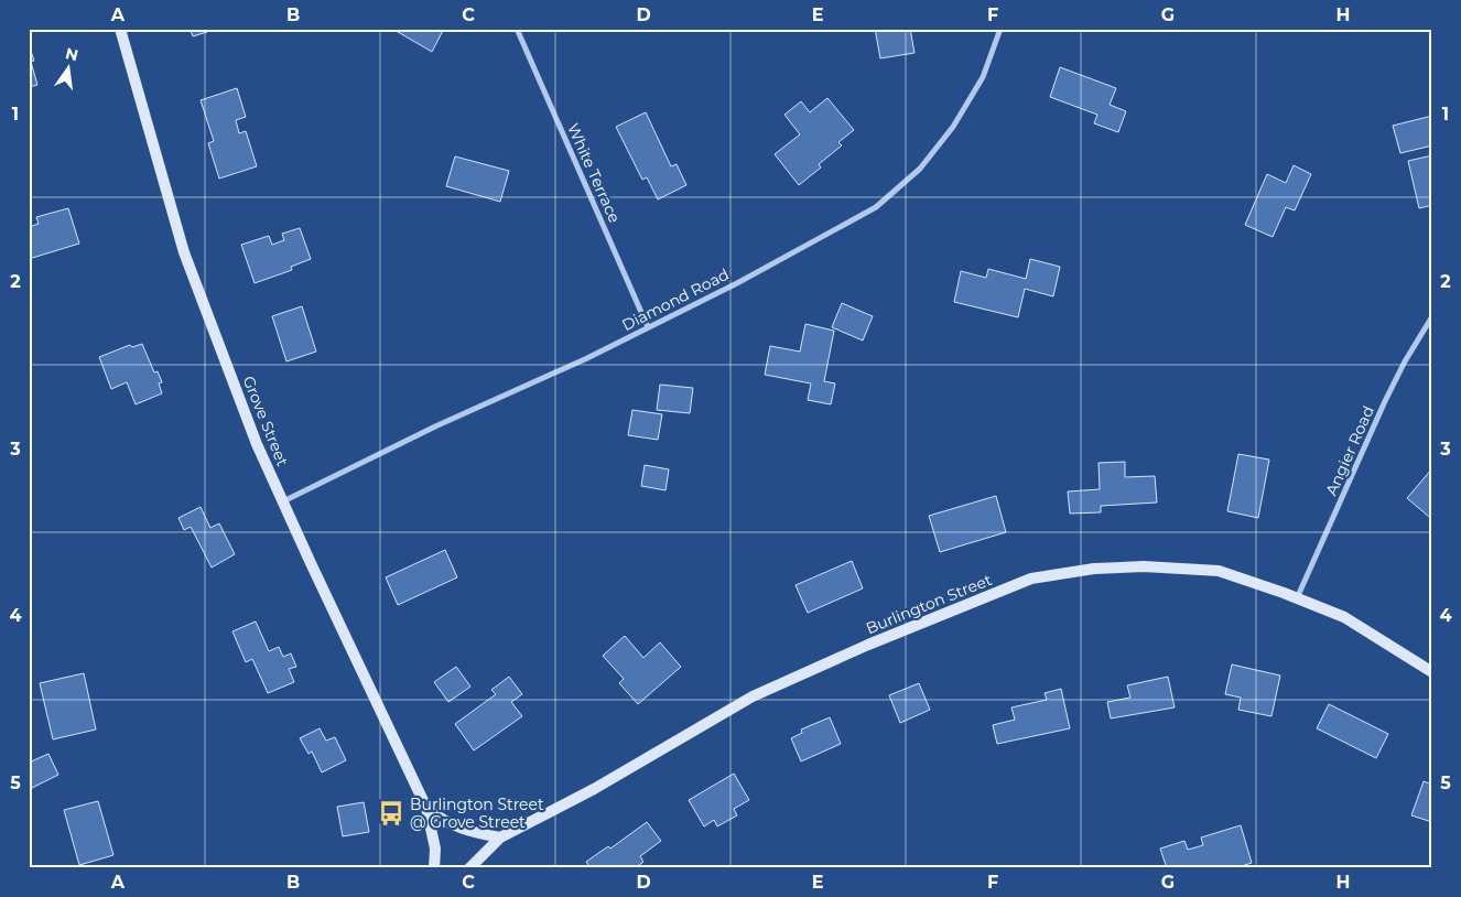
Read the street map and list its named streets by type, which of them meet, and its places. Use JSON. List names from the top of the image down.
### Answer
{
  "streets": {
    "street": [
      "White Terrace",
      "Diamond Road",
      "Grove Street",
      "Angier Road",
      "Burlington Street"
    ]
  },
  "crossings": [
    ["White Terrace", "Diamond Road"],
    ["Diamond Road", "Grove Street"],
    ["Grove Street", "Burlington Street"],
    ["Angier Road", "Burlington Street"]
  ],
  "places": {
    "bus stop": ["Burlington Street @ Grove Street"]
  },
  "north": "top",
  "grid": {
    "columns": [
      "A",
      "B",
      "C",
      "D",
      "E",
      "F",
      "G",
      "H"
    ],
    "rows": [
      "1",
      "2",
      "3",
      "4",
      "5"
    ]
  }
}
